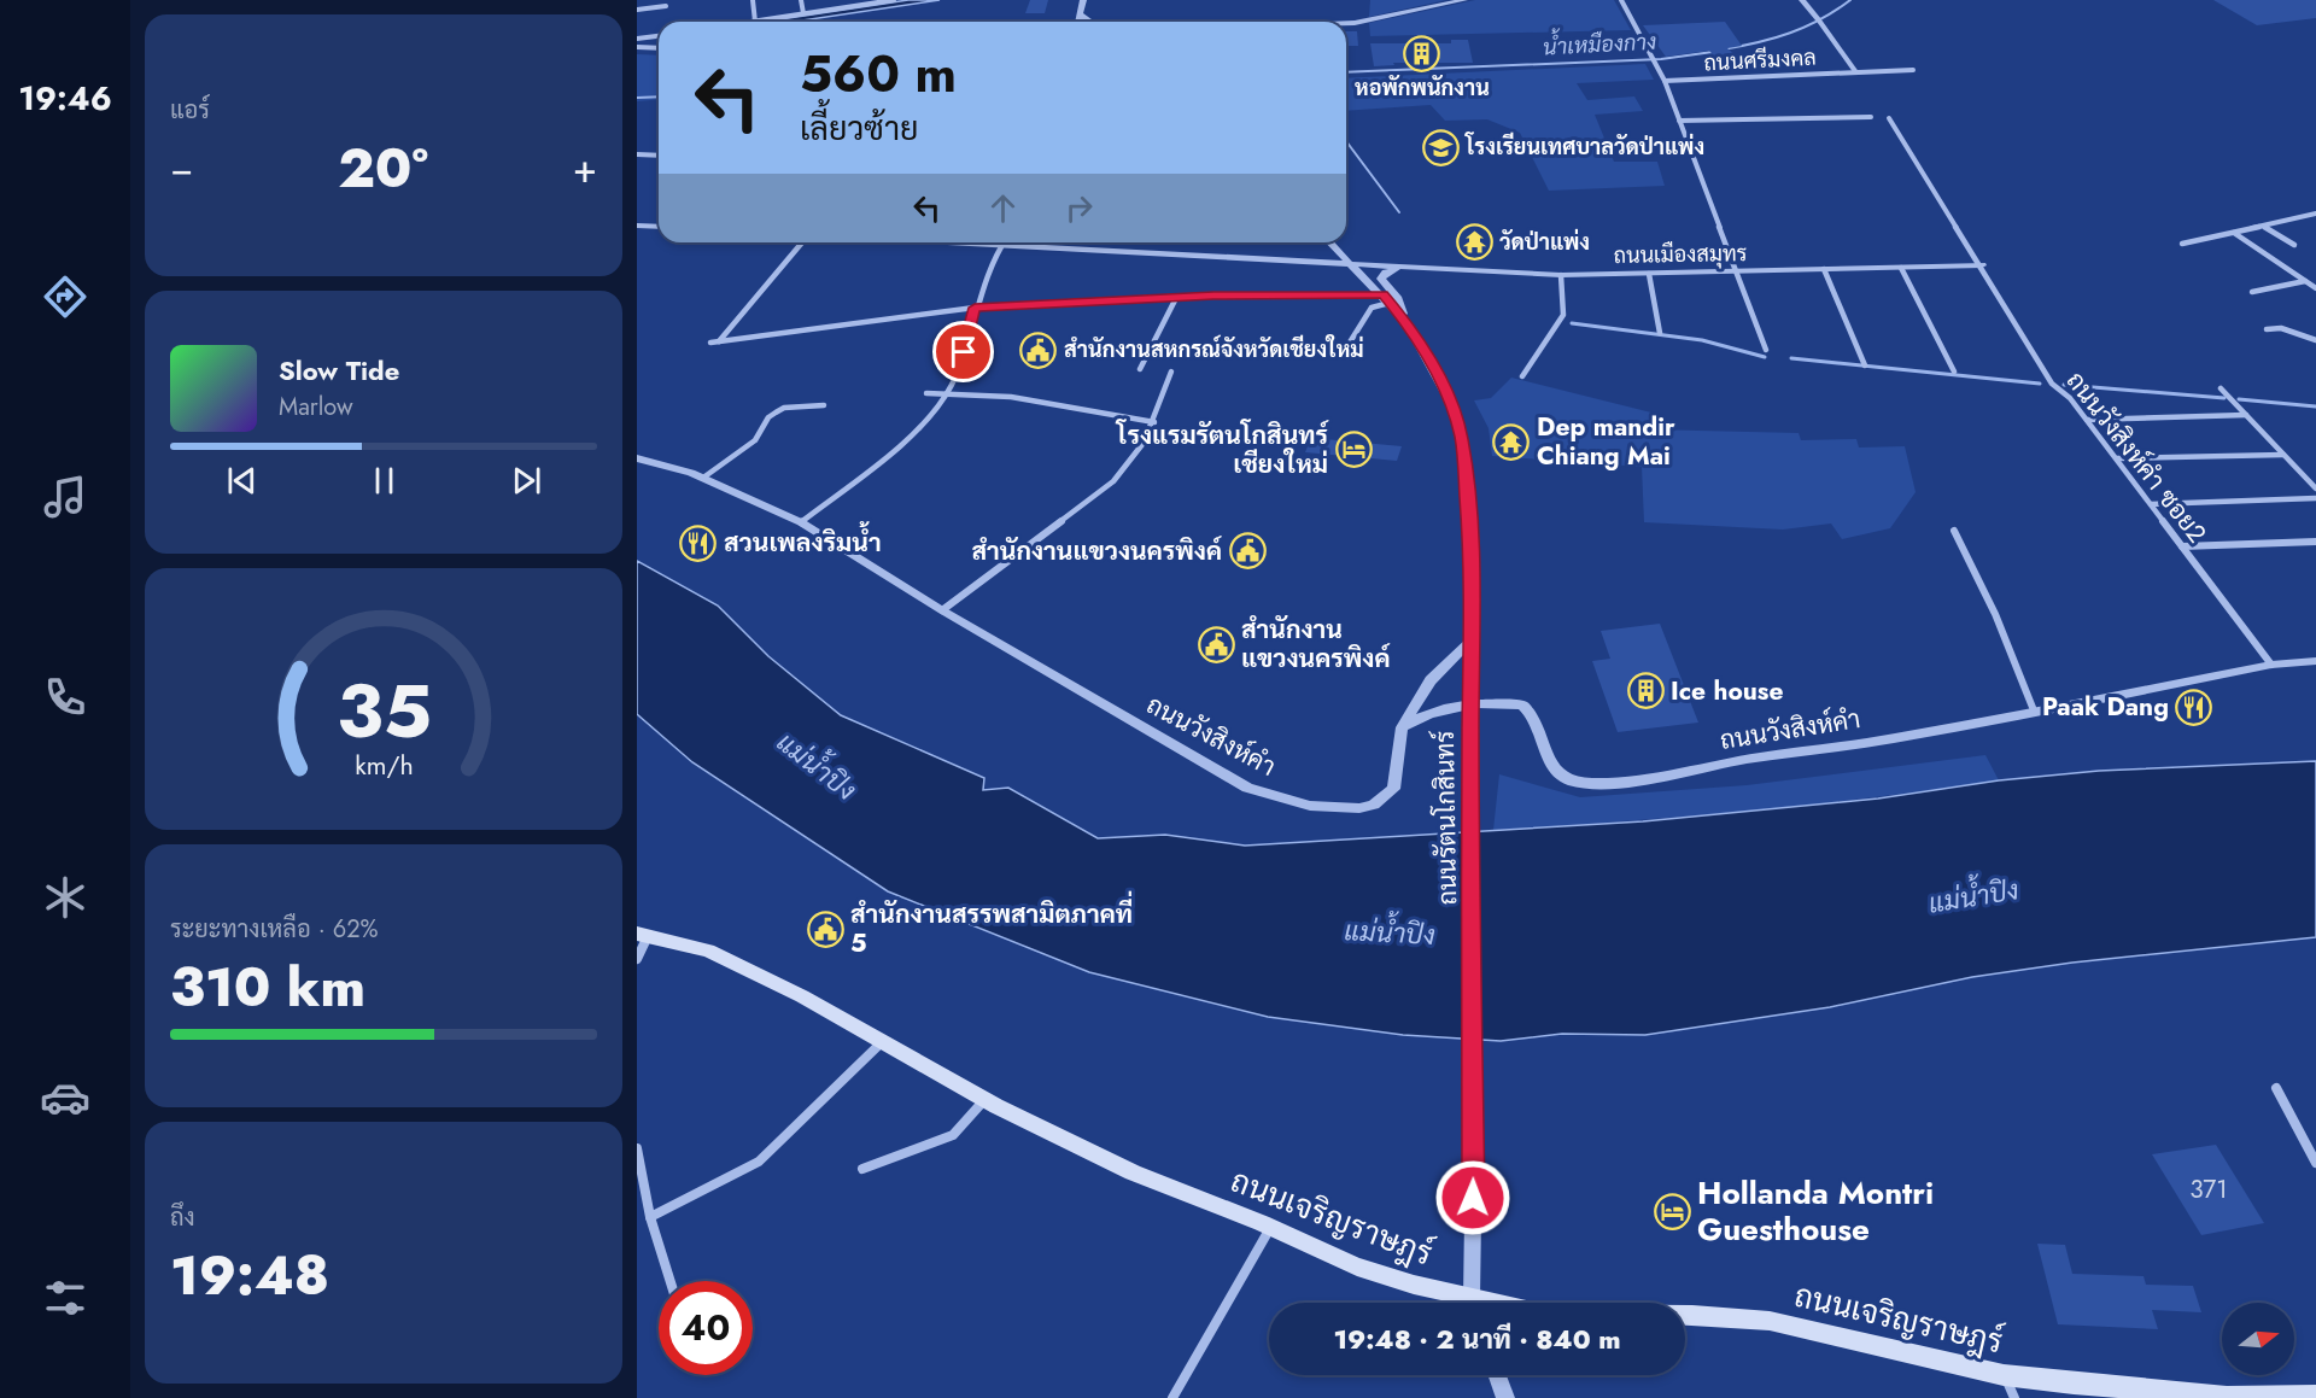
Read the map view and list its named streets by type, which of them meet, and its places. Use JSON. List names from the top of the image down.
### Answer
{
  "streets": {
    "main road": ["ถนนเจริญราษฎร์"],
    "street": [
      "ถนนศรีมงคล",
      "ถนนเมืองสมุทร",
      "ถนนวังสิงห์คำ ซอย2",
      "ถนนวังสิงห์คำ",
      "ถนนรัตนโกสินทร์"
    ]
  },
  "crossings": [
    ["ถนนเมืองสมุทร", "ถนนวังสิงห์คำ ซอย2"],
    ["ถนนเมืองสมุทร", "ถนนรัตนโกสินทร์"],
    ["ถนนวังสิงห์คำ ซอย2", "ถนนวังสิงห์คำ"],
    ["ถนนวังสิงห์คำ", "ถนนรัตนโกสินทร์"]
  ],
  "water": ["น้ำเหมืองกาง", "แม่น้ำปิง"],
  "places": {
    "building": ["หอพักพนักงาน", "Ice house"],
    "school or university": ["โรงเรียนเทศบาลวัดป่าแพ่ง"],
    "temple": ["วัดป่าแพ่ง", "Dep mandir Chiang Mai"],
    "public building": [
      "สำนักงานสหกรณ์จังหวัดเชียงใหม่",
      "สำนักงานแขวงนครพิงค์",
      "สำนักงาน แขวงนครพิงค์",
      "สำนักงานสรรพสามิตภาคที่ 5"
    ],
    "hotel": ["โรงแรมรัตนโกสินทร์ เชียงใหม่", "Hollanda Montri Guesthouse"],
    "restaurant": ["สวนเพลงริมน้ำ", "Paak Dang"]
  },
  "house_numbers": ["371"],
  "north": "right",
  "page": {
    "tabs": "19:46",
    "tile": [
      "แอร์",
      ["ระยะทางเหลือ · 62%", "310 km"],
      ["ถึง", "19:48"]
    ],
    "turn": ["560 m", "เลี้ยวซ้าย"],
    "heat": ["−", "20°", "+"],
    "song": ["Slow Tide", "Marlow"],
    "limit": "40",
    "trip": "19:48 · 2 นาที · 840 m",
    "gauge": ["35", "km/h"]
  }
}
